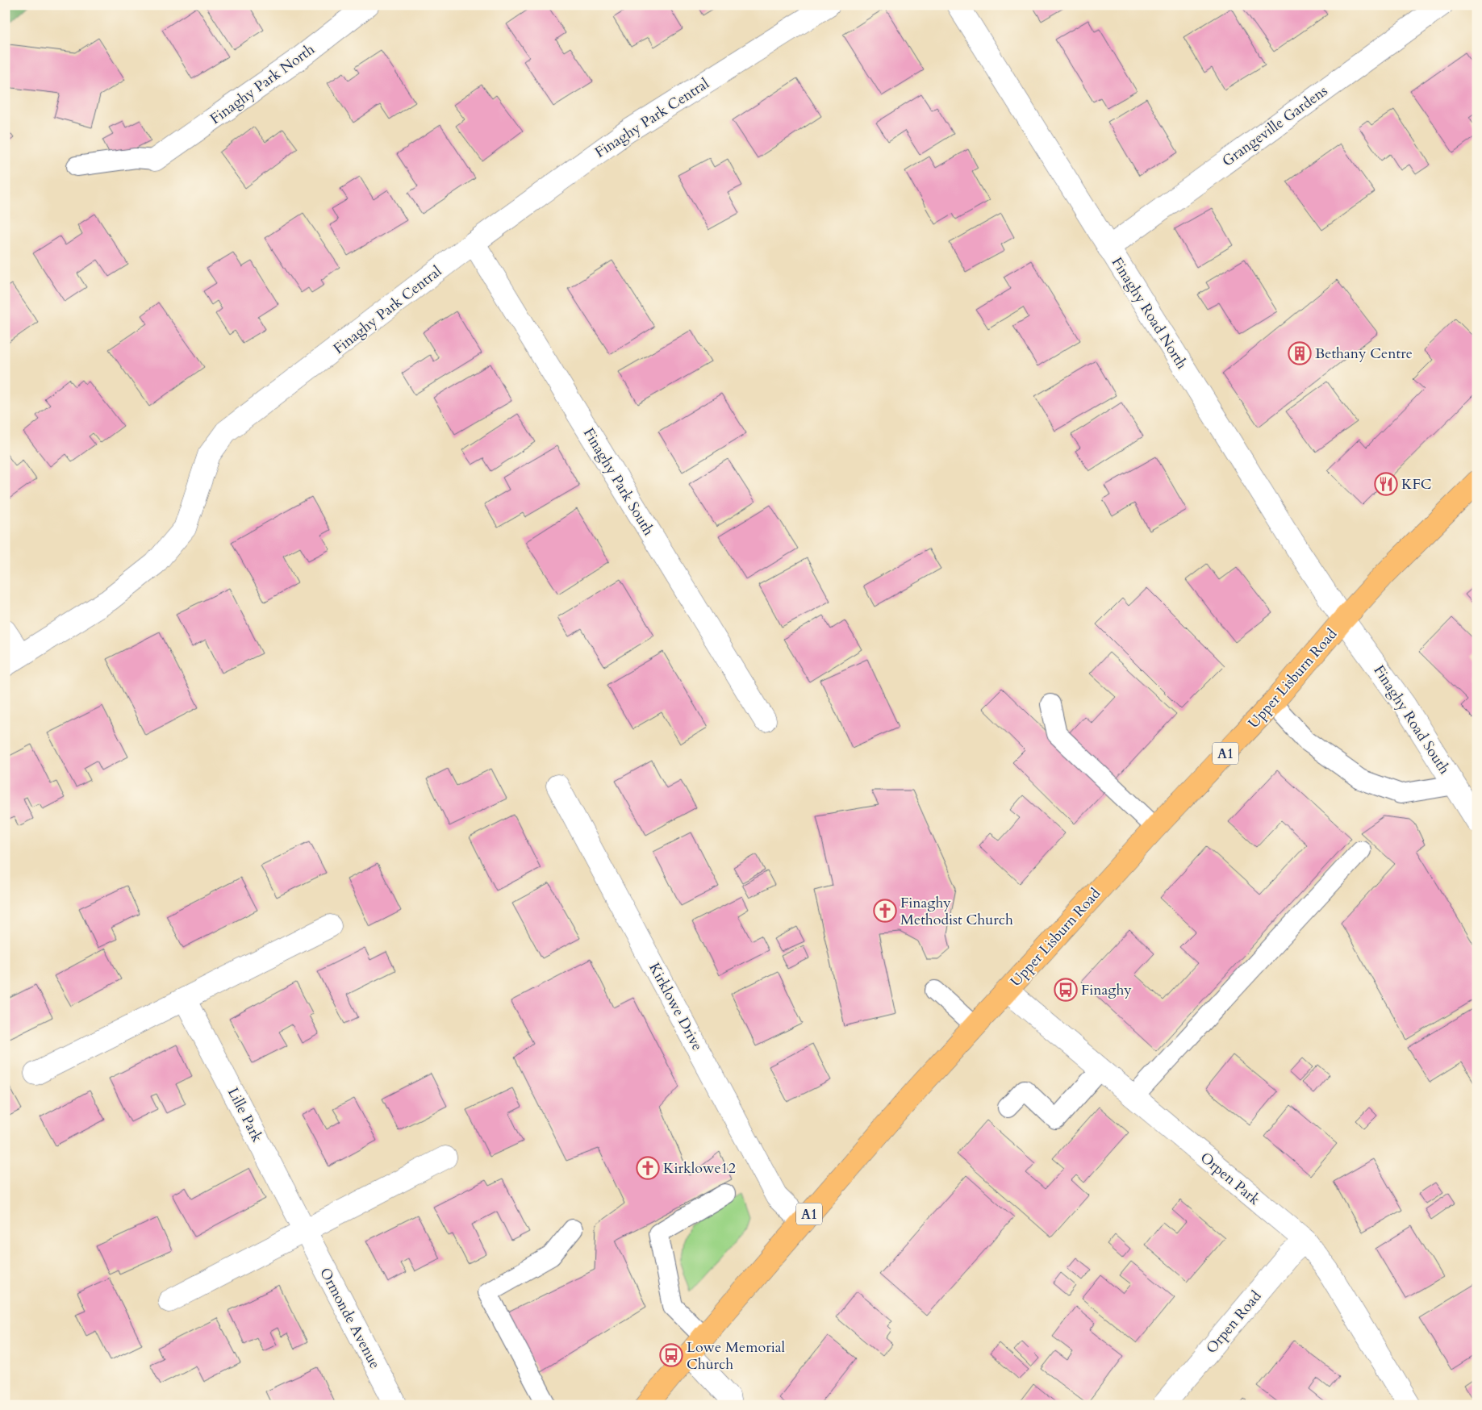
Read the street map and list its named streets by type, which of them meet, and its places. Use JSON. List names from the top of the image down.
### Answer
{
  "streets": {
    "main road": ["Upper Lisburn Road", "A1"],
    "street": [
      "Finaghy Park North",
      "Finaghy Park Central",
      "Grangeville Gardens",
      "Finaghy Road North",
      "Finaghy Park South",
      "Finaghy Road South",
      "Kirklowe Drive",
      "Lille Park",
      "Orpen Park",
      "Ormonde Avenue",
      "Orpen Road"
    ]
  },
  "crossings": [
    ["Finaghy Park Central", "Finaghy Park South"],
    ["Grangeville Gardens", "Finaghy Road North"],
    ["Finaghy Road North", "Upper Lisburn Road"],
    ["Finaghy Road North", "Finaghy Road South"],
    ["Upper Lisburn Road", "Finaghy Road South"],
    ["Upper Lisburn Road", "Kirklowe Drive"],
    ["Upper Lisburn Road", "Orpen Park"],
    ["Lille Park", "Ormonde Avenue"],
    ["Orpen Park", "Orpen Road"]
  ],
  "places": {
    "building": ["Bethany Centre"],
    "restaurant": ["KFC"],
    "church": ["Finaghy Methodist Church", "Kirklowe12"],
    "bus stop": ["Finaghy", "Lowe Memorial Church"]
  }
}
